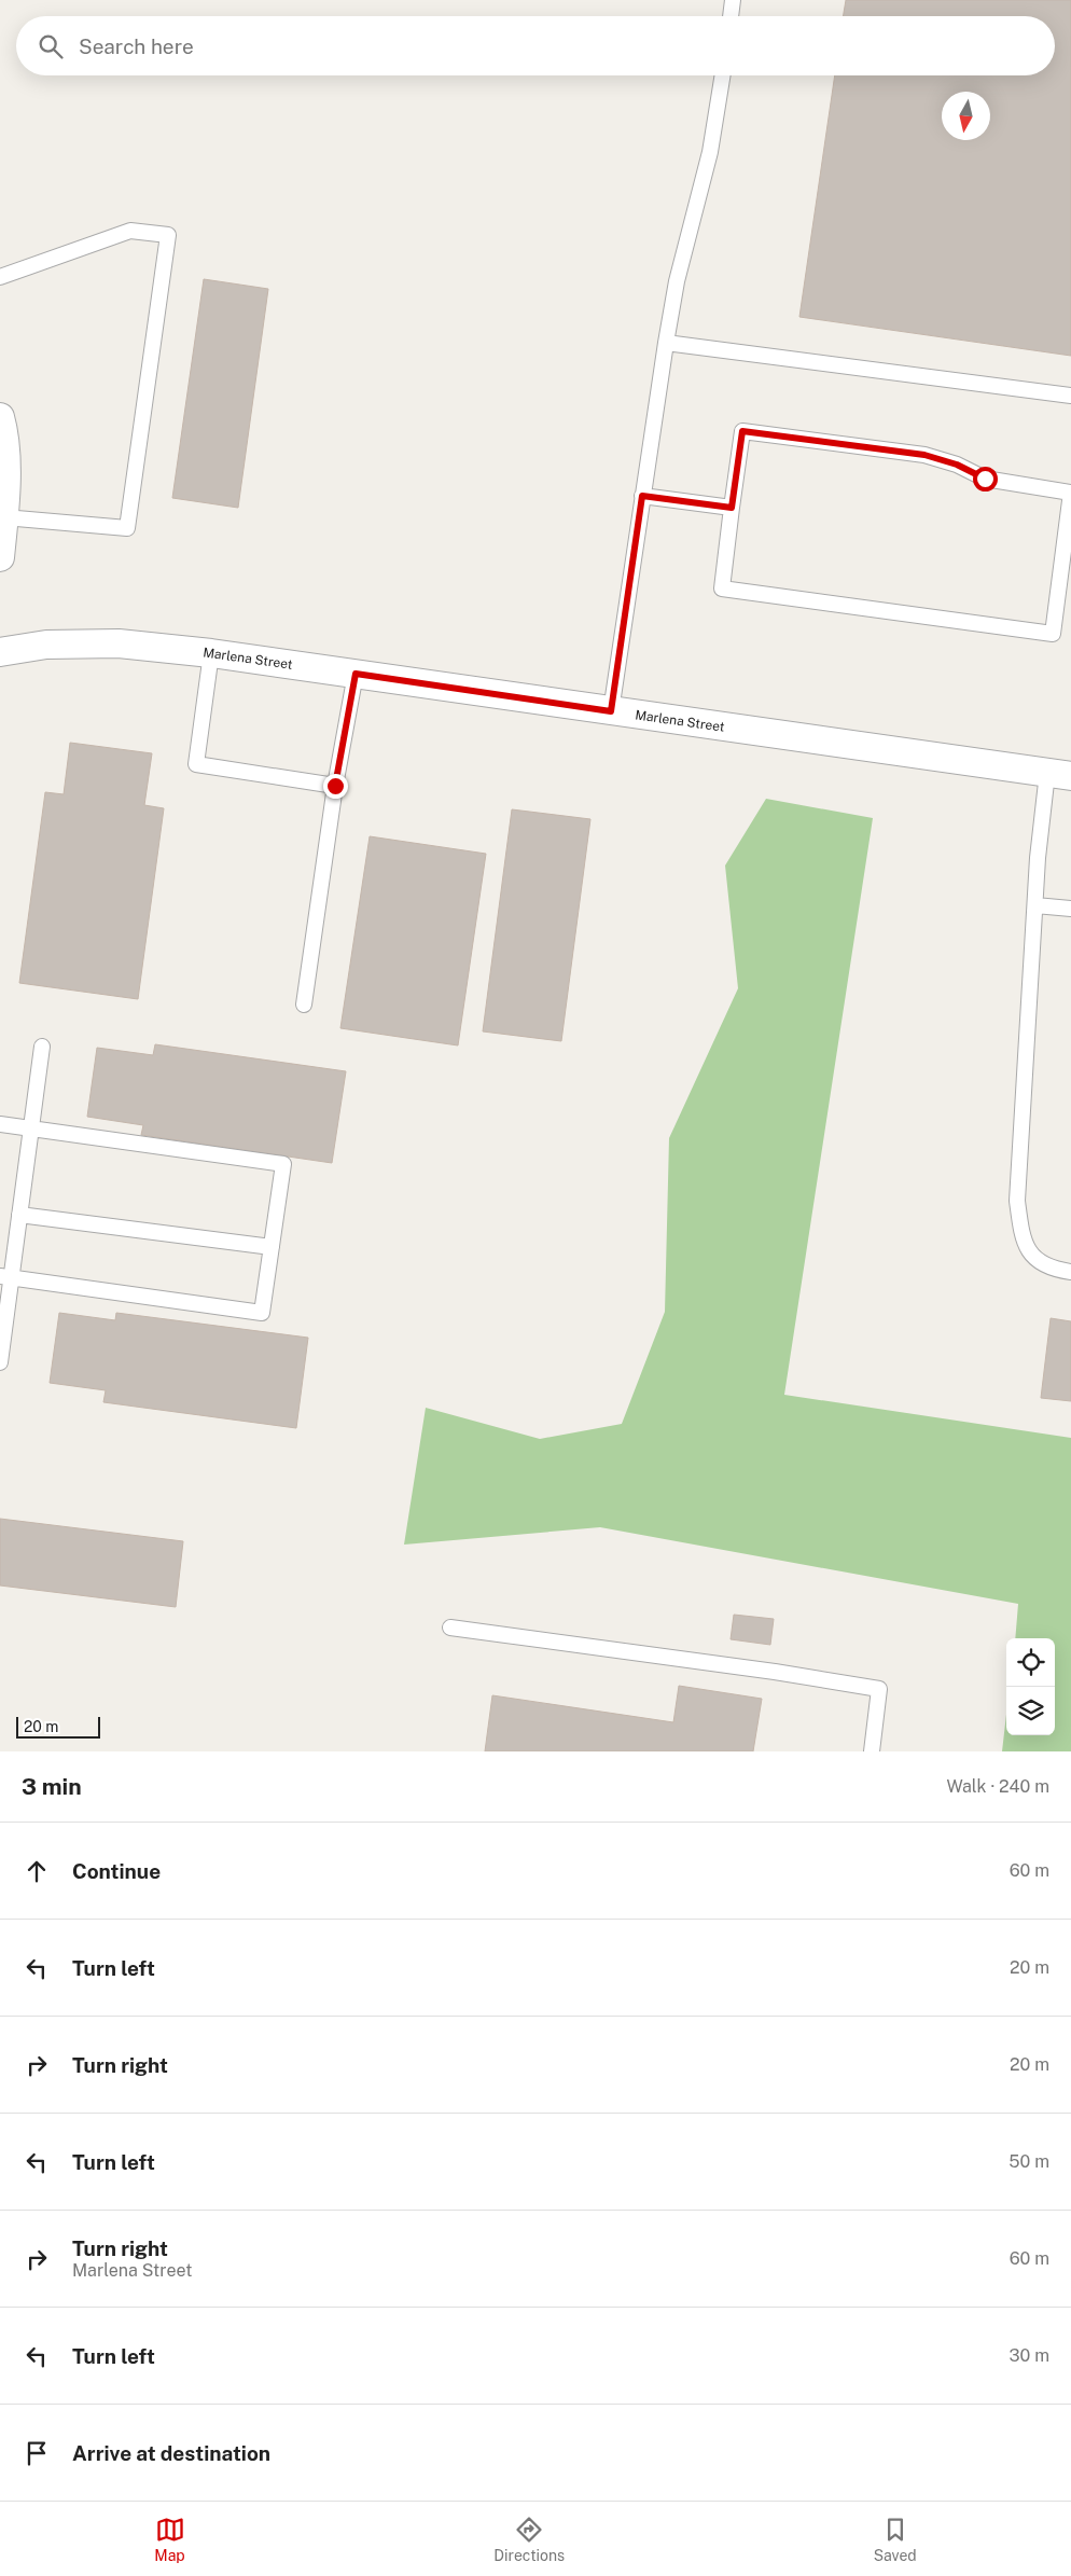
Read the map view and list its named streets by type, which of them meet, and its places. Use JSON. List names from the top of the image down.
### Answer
{
  "streets": {
    "street": ["Marlena Street"]
  },
  "scale_bar": "20 m",
  "north": "bottom",
  "page": {
    "search": "Search here",
    "scale": "20 m",
    "heading": ["3 min", "Walk · 240 m"],
    "list": [
      ["Continue", "60 m"],
      ["Turn left", "20 m"],
      ["Turn right", "20 m"],
      ["Turn left", "50 m"],
      ["Turn right", "Marlena Street", "60 m"],
      ["Turn left", "30 m"],
      "Arrive at destination"
    ],
    "nav": ["Map", "Directions", "Saved"]
  }
}
